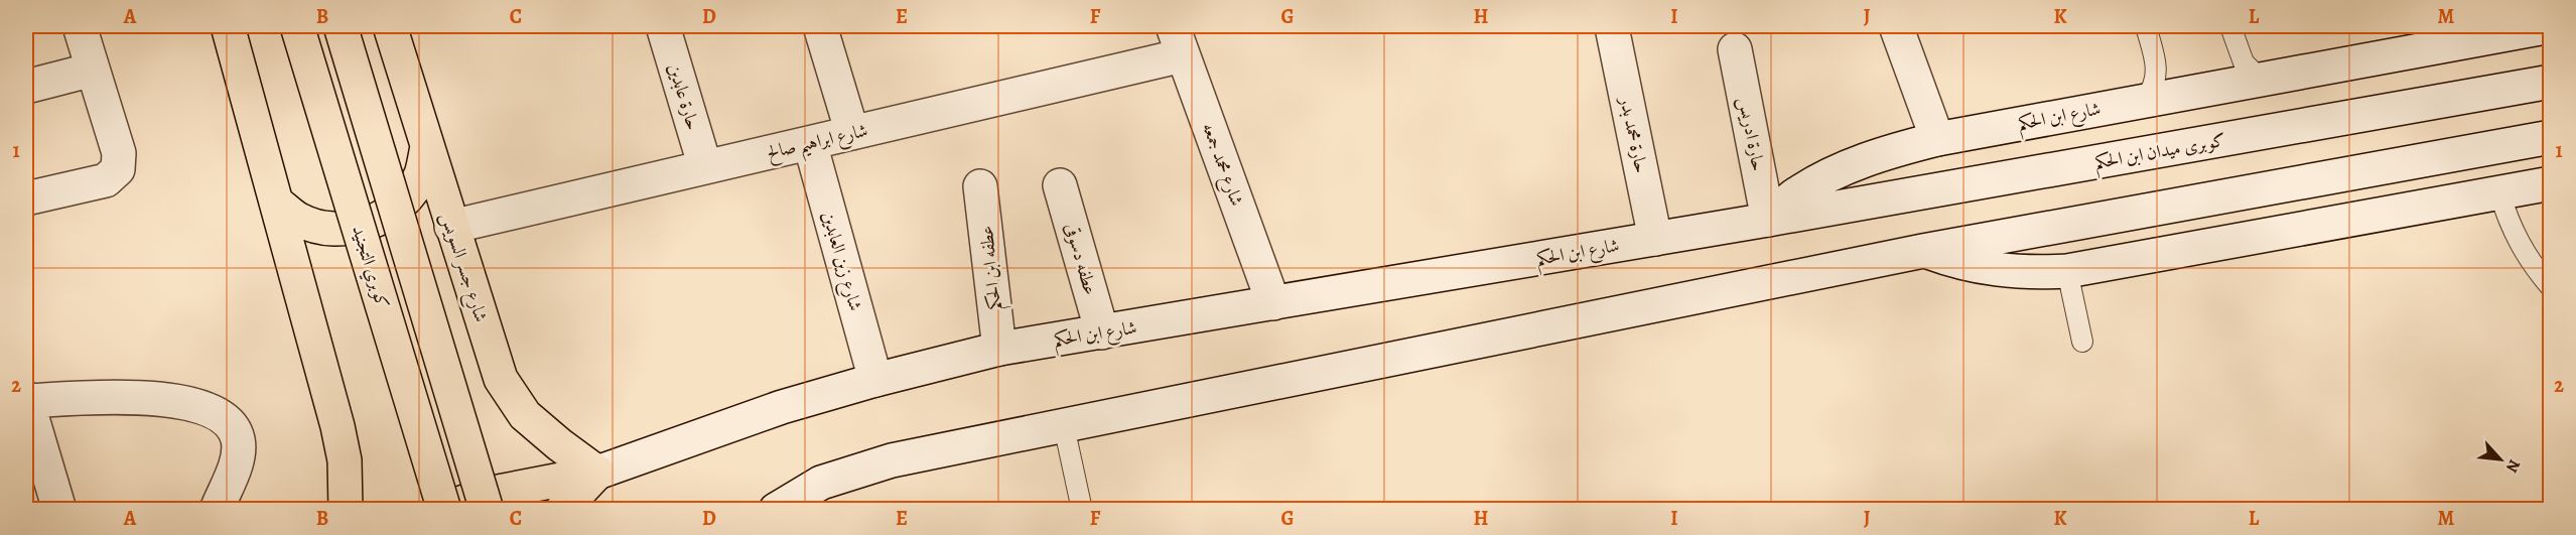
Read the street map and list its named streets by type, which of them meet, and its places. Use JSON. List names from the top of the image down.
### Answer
{
  "streets": {
    "main road": [
      "حارة عابدين",
      "شارع ابن الحكم",
      "حارة ادريس",
      "حارة محمد بدر",
      "شارع ابراهيم صالح",
      "كوبرى ميدان ابن الحكم",
      "شارع محمد جمعه",
      "عطفه دسوقى",
      "شارع زين العابدين",
      "كوبري التجنيد",
      "شارع جسر السويس",
      "عطفه ابن الحكم"
    ]
  },
  "crossings": [
    ["حارة عابدين", "شارع ابراهيم صالح"],
    ["شارع ابن الحكم", "حارة ادريس"],
    ["شارع ابن الحكم", "حارة محمد بدر"],
    ["شارع ابن الحكم", "كوبرى ميدان ابن الحكم"],
    ["شارع ابن الحكم", "شارع محمد جمعه"],
    ["شارع ابن الحكم", "عطفه دسوقى"],
    ["شارع ابن الحكم", "شارع زين العابدين"],
    ["شارع ابن الحكم", "شارع جسر السويس"],
    ["شارع ابن الحكم", "عطفه ابن الحكم"],
    ["حارة ادريس", "كوبرى ميدان ابن الحكم"],
    ["شارع ابراهيم صالح", "شارع محمد جمعه"],
    ["شارع ابراهيم صالح", "شارع زين العابدين"],
    ["شارع ابراهيم صالح", "شارع جسر السويس"]
  ],
  "north": "bottom right",
  "grid": {
    "columns": [
      "A",
      "B",
      "C",
      "D",
      "E",
      "F",
      "G",
      "H",
      "I",
      "J",
      "K",
      "L",
      "M"
    ],
    "rows": ["1", "2"]
  }
}
